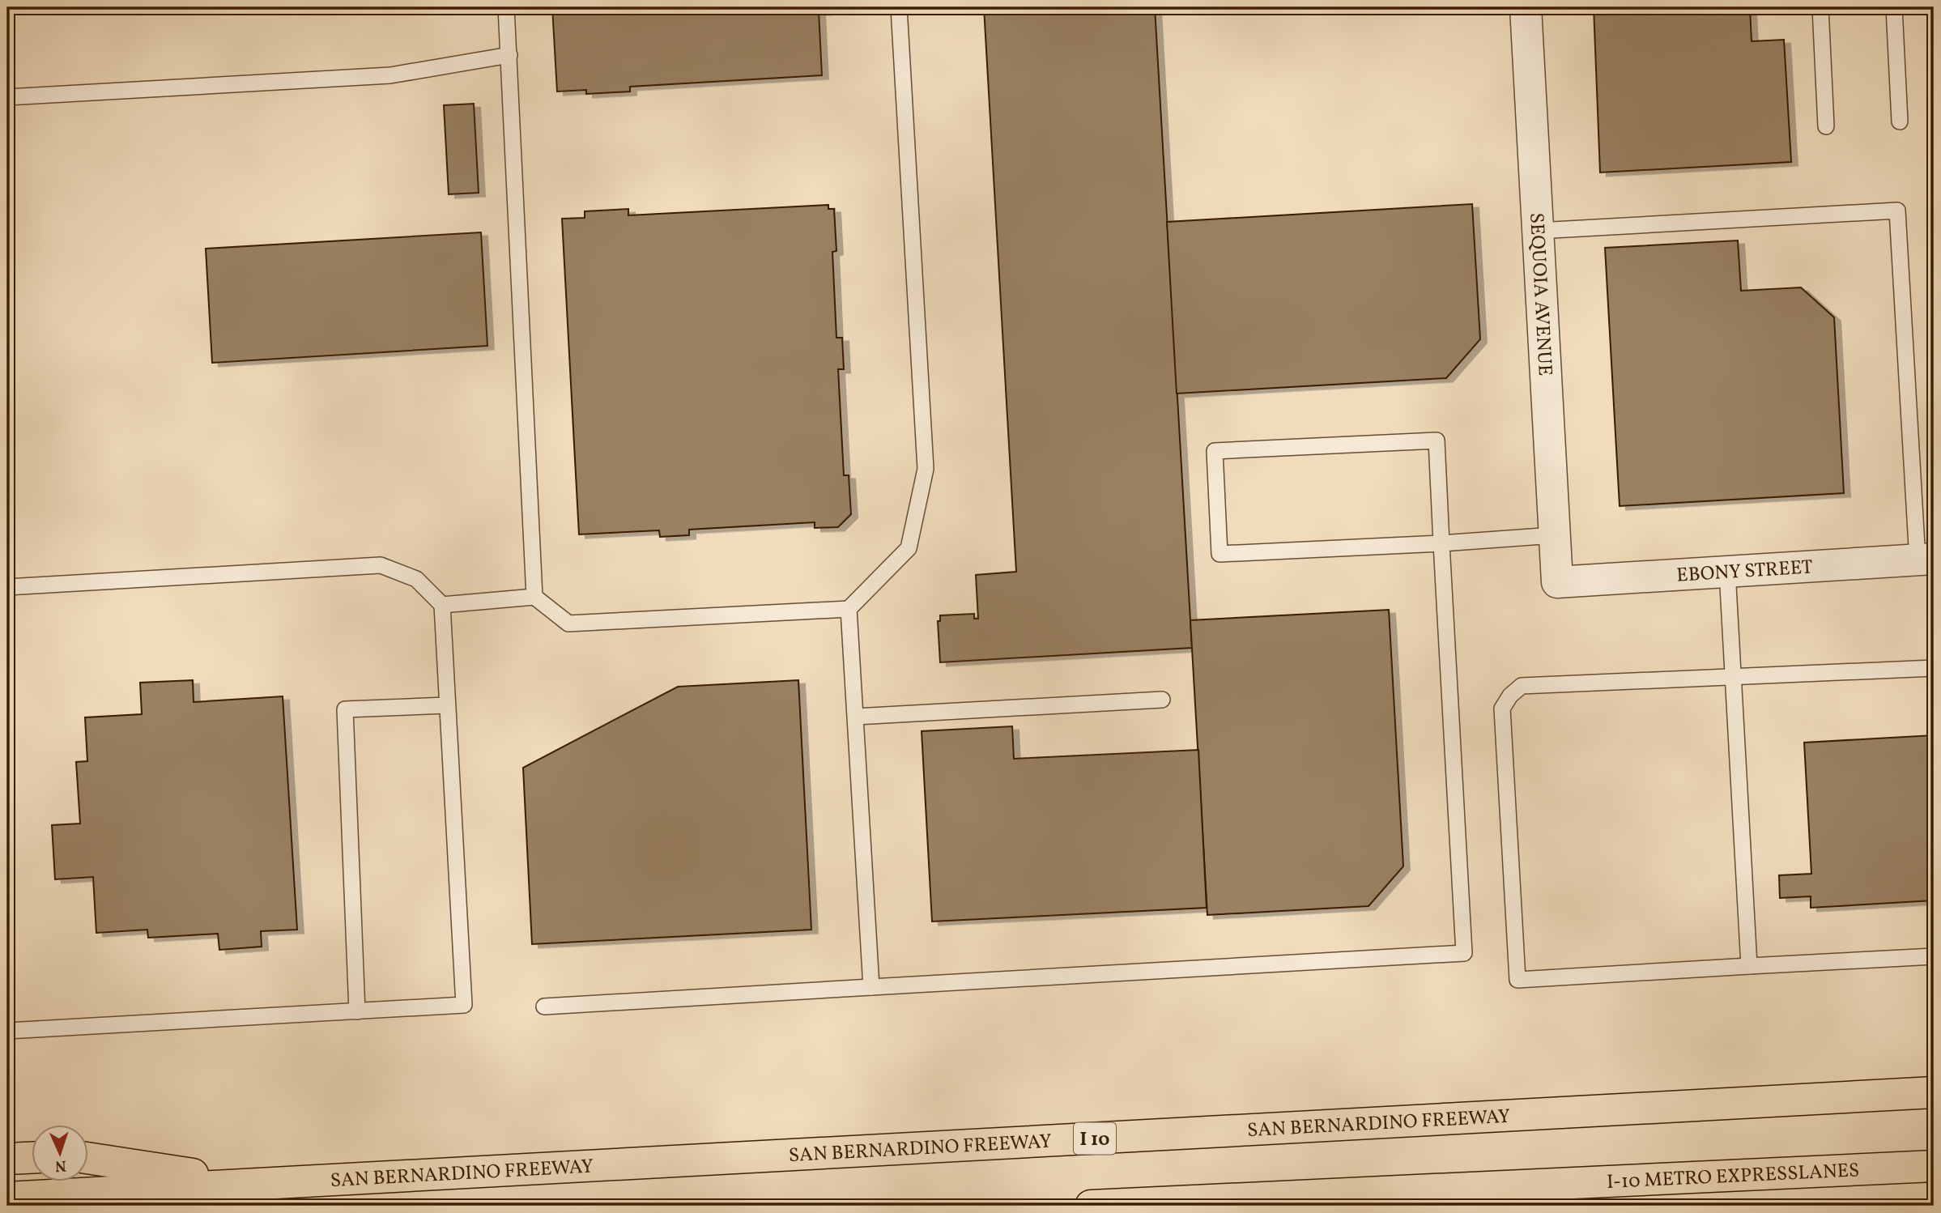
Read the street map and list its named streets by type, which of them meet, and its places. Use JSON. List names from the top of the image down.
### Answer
{
  "streets": {
    "highway": ["SAN BERNARDINO FREEWAY", "I 10", "I-10 METRO EXPRESSLANES"],
    "street": ["SEQUOIA AVENUE", "EBONY STREET"]
  },
  "crossings": [
    ["SEQUOIA AVENUE", "EBONY STREET"]
  ],
  "north": "bottom"
}
